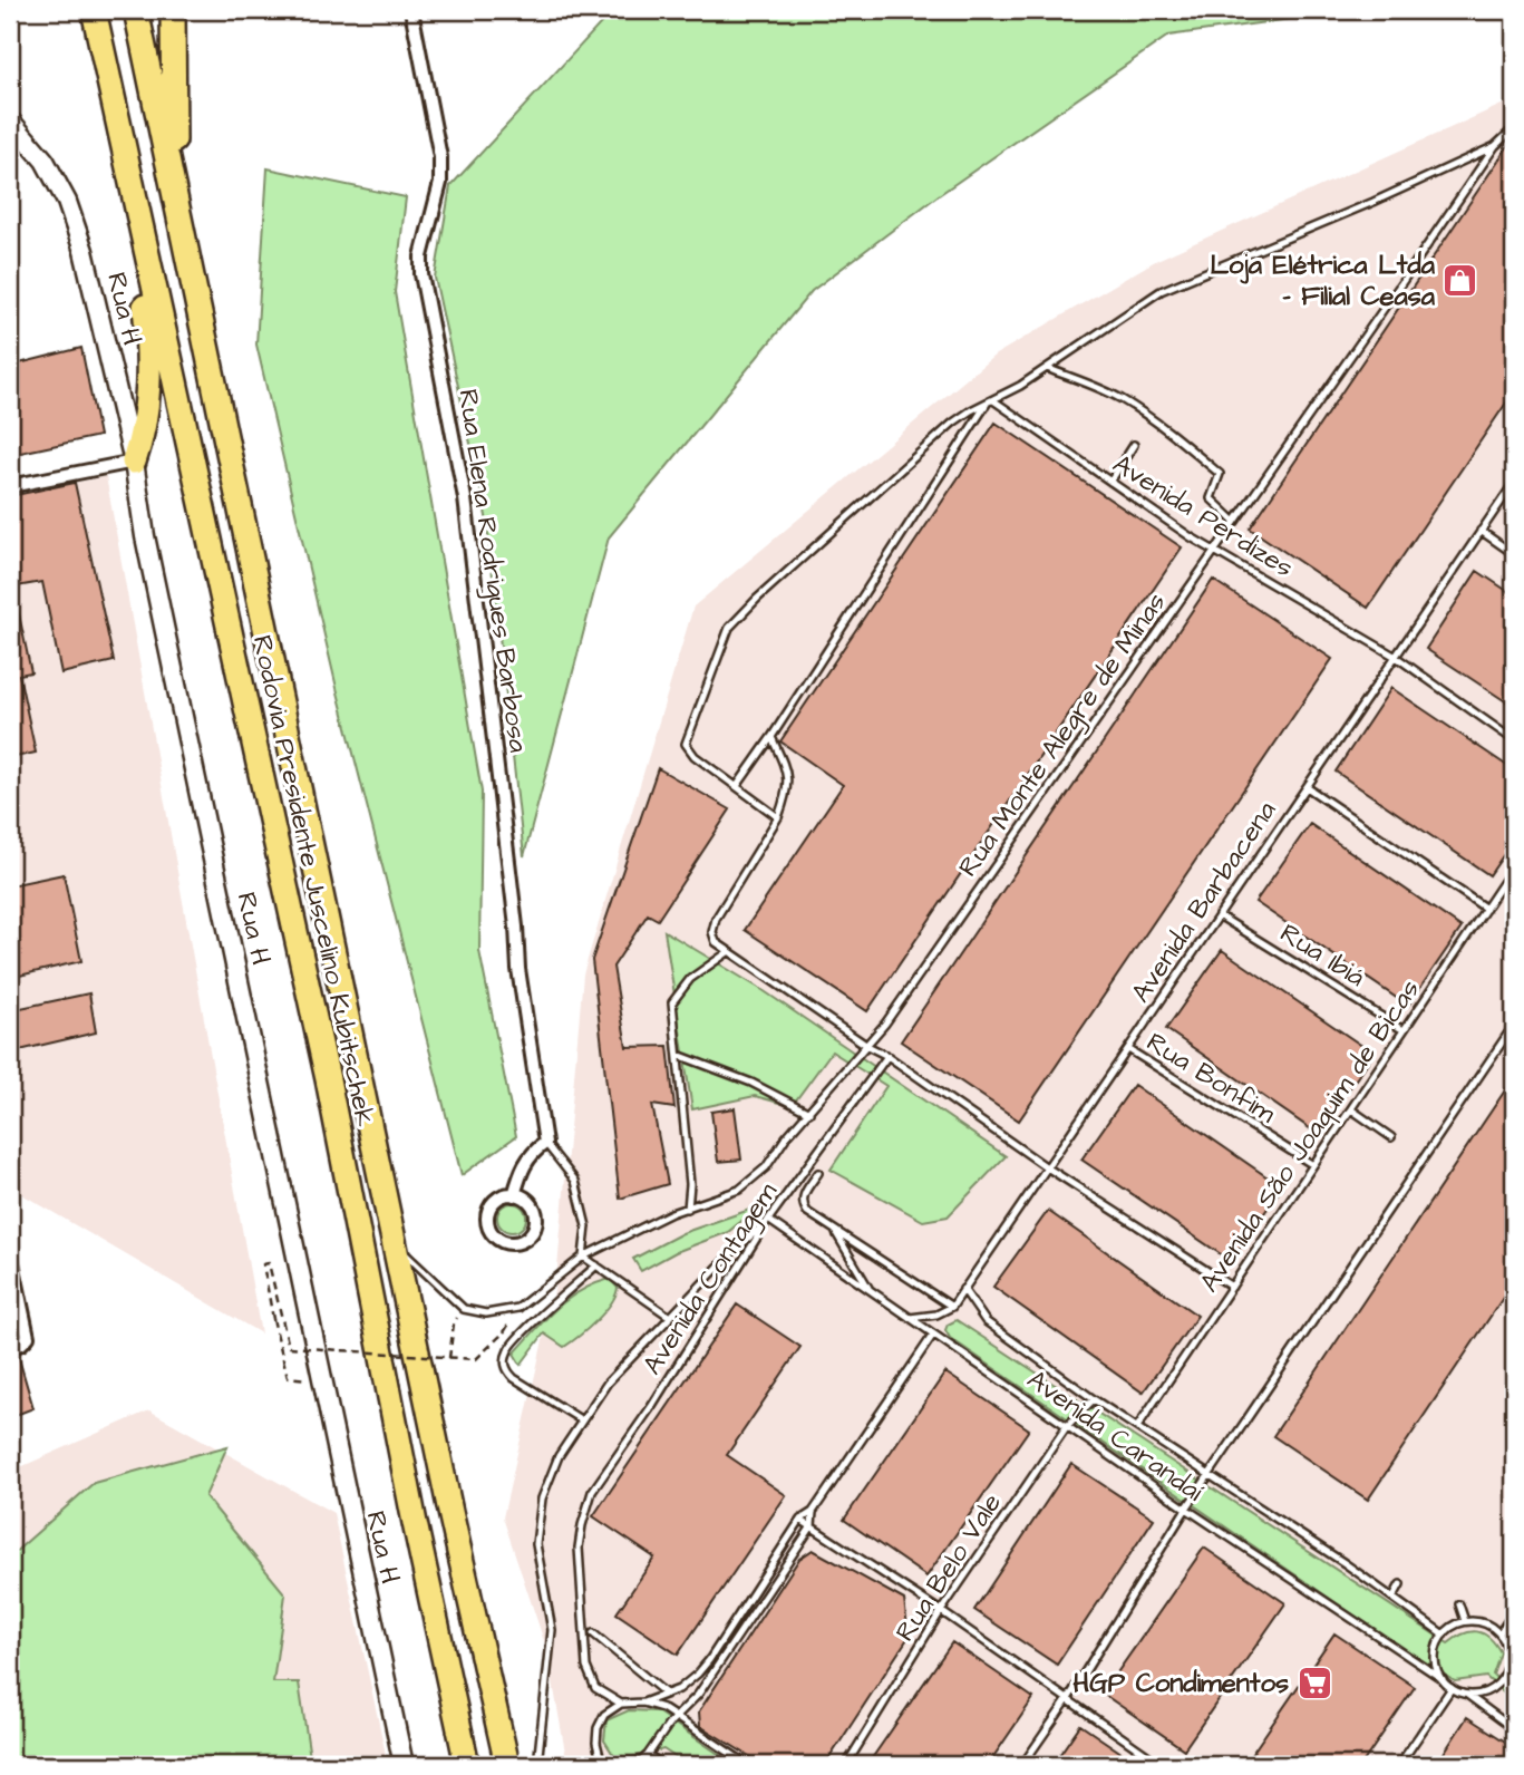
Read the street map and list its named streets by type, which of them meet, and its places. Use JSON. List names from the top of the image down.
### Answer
{
  "streets": {
    "highway": ["Rodovia Presidente Juscelino Kubitschek"],
    "main road": ["Rua H"],
    "street": ["Rua Elena Rodrigues Barbosa"],
    "lane": [
      "Avenida Perdizes",
      "Rua Monte Alegre de Minas",
      "Avenida Barbacena",
      "Rua Ibiá",
      "Rua Bonfim",
      "Avenida São Joaquim de Bicas",
      "Avenida Contagem",
      "Avenida Carandaí",
      "Rua Belo Vale"
    ]
  },
  "crossings": [
    ["Avenida Perdizes", "Rua Monte Alegre de Minas"],
    ["Avenida Perdizes", "Avenida Barbacena"],
    ["Rua Elena Rodrigues Barbosa", "Rua Monte Alegre de Minas"],
    ["Avenida Barbacena", "Rua Ibiá"],
    ["Avenida Barbacena", "Rua Bonfim"],
    ["Avenida Barbacena", "Avenida Carandaí"],
    ["Rua Ibiá", "Avenida São Joaquim de Bicas"],
    ["Rua Bonfim", "Avenida São Joaquim de Bicas"],
    ["Avenida São Joaquim de Bicas", "Avenida Carandaí"],
    ["Avenida Contagem", "Avenida Carandaí"],
    ["Avenida Carandaí", "Rua Belo Vale"]
  ],
  "places": {
    "shop": ["Loja Elétrica Ltda - Filial Ceasa"],
    "supermarket": ["HGP Condimentos"]
  }
}
